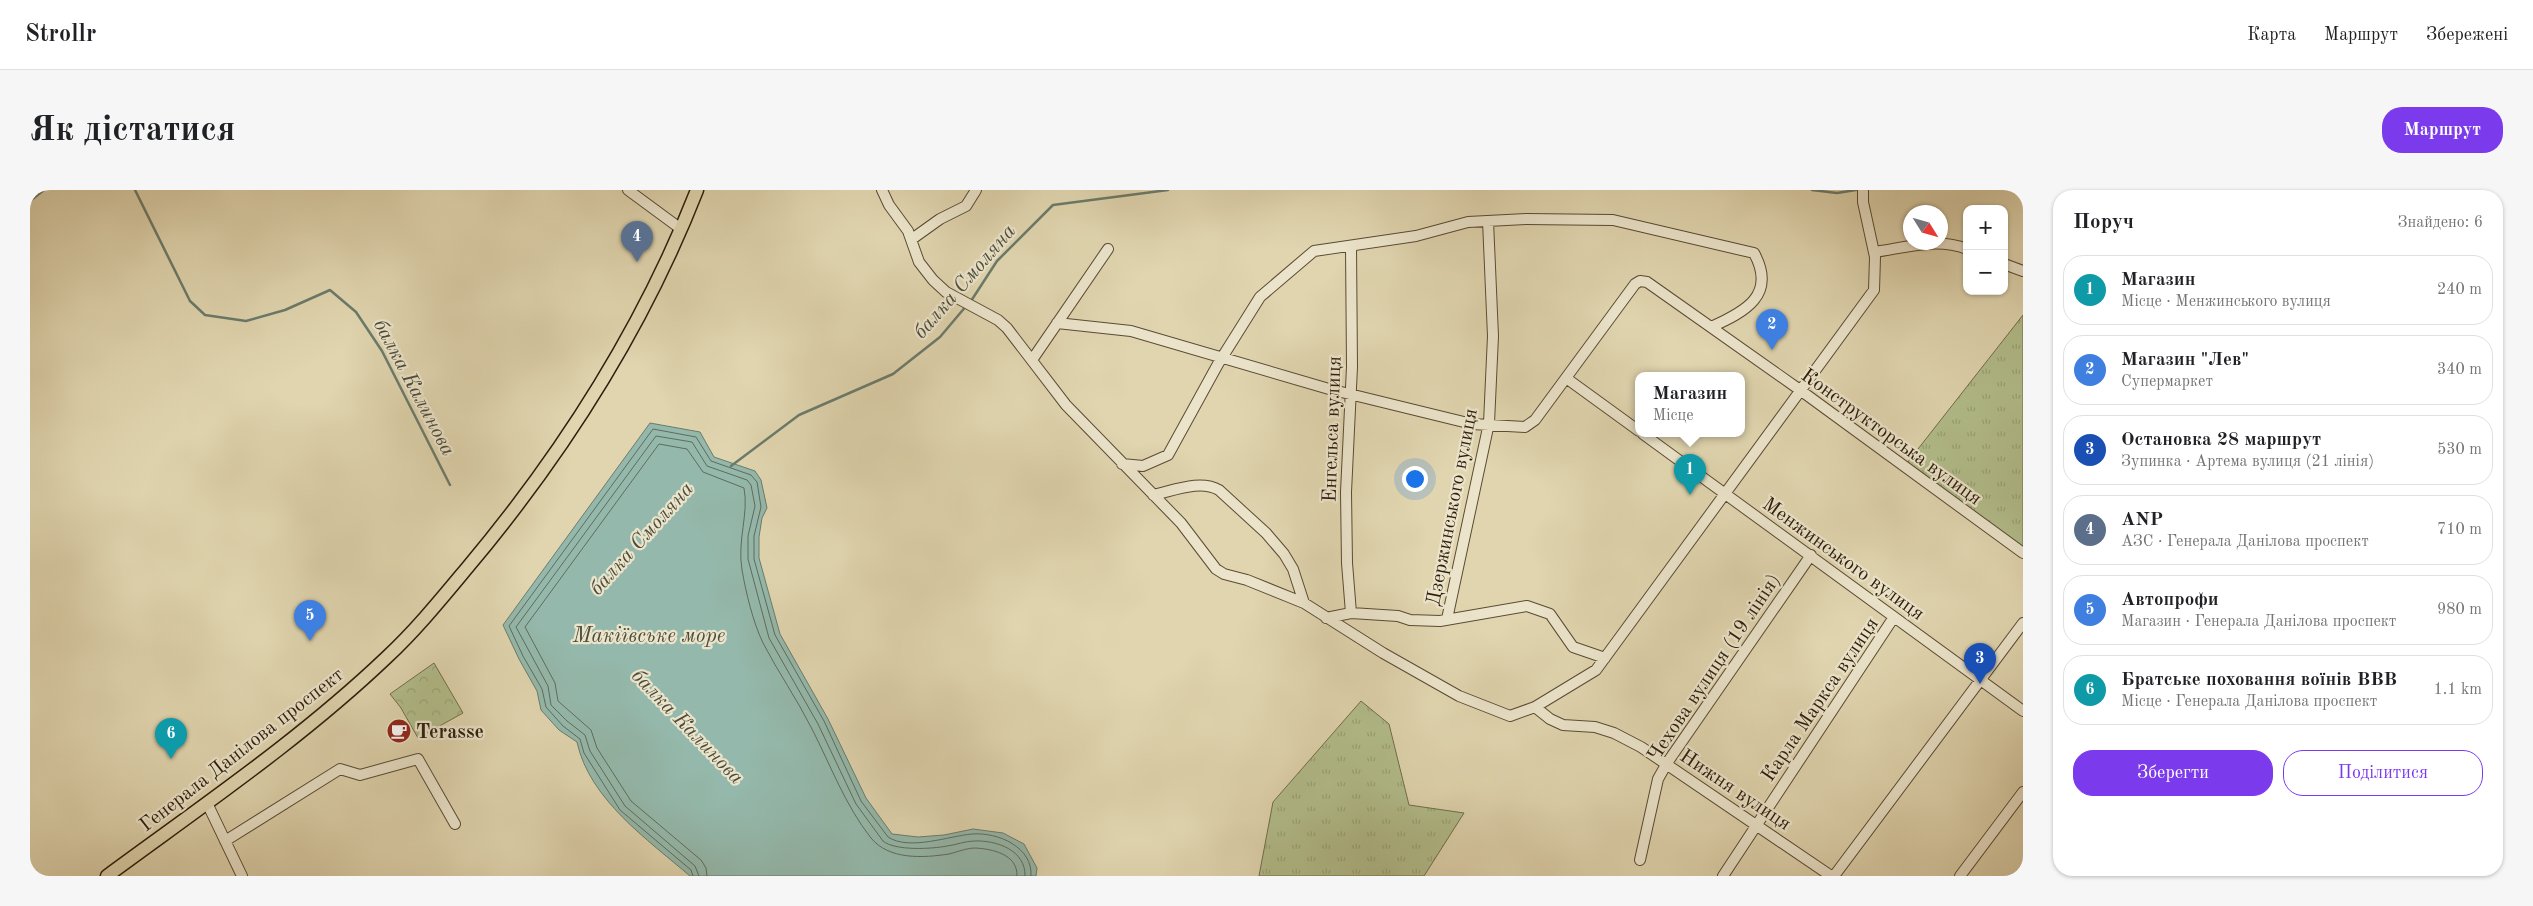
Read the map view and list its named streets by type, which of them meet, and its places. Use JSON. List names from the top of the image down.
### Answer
{
  "streets": {
    "main road": ["Генерала Данілова проспект"],
    "street": [
      "Енгельса вулиця",
      "Конструкторська вулиця",
      "Дзержинського вулиця",
      "Менжинського вулиця",
      "Чехова вулиця (19 лiнiя)",
      "Карла Маркса вулиця",
      "Нижня вулиця"
    ]
  },
  "crossings": [
    ["Менжинського вулиця", "Чехова вулиця (19 лiнiя)"],
    ["Менжинського вулиця", "Карла Маркса вулиця"],
    ["Чехова вулиця (19 лiнiя)", "Нижня вулиця"],
    ["Карла Маркса вулиця", "Нижня вулиця"]
  ],
  "water": ["балка Смоляна", "балка Калинова", "Макіївське море"],
  "places": {
    "cafe": ["Terasse"]
  },
  "north": "bottom right",
  "page": {
    "header": "Strollr",
    "nav": ["Карта", "Маршрут", "Збережені"],
    "buttons": [
      "Маршрут",
      ["Зберегти", "Поділитися"]
    ],
    "title": "Як дістатися",
    "heading": ["Поруч", "Знайдено: 6"],
    "map_buttons": ["+", "−"],
    "pins": [
      "4",
      "2",
      "1",
      "5",
      "3",
      "6"
    ],
    "list": [
      {
        "mark": "1",
        "name": "Магазин",
        "note": "Місце · Менжинського вулиця",
        "value": "240 m"
      },
      {
        "mark": "2",
        "name": "Магазин \"Лев\"",
        "note": "Супермаркет",
        "value": "340 m"
      },
      {
        "mark": "3",
        "name": "Остановка 28 маршрут",
        "note": "Зупинка · Артема вулиця (21 лiнiя)",
        "value": "530 m"
      },
      {
        "mark": "4",
        "name": "ANP",
        "note": "АЗС · Генерала Данілова проспект",
        "value": "710 m"
      },
      {
        "mark": "5",
        "name": "Автопрофи",
        "note": "Магазин · Генерала Данілова проспект",
        "value": "980 m"
      },
      {
        "mark": "6",
        "name": "Братське поховання воїнів ВВВ",
        "note": "Місце · Генерала Данілова проспект",
        "value": "1.1 km"
      }
    ],
    "popup": ["Магазин", "Місце"]
  }
}
